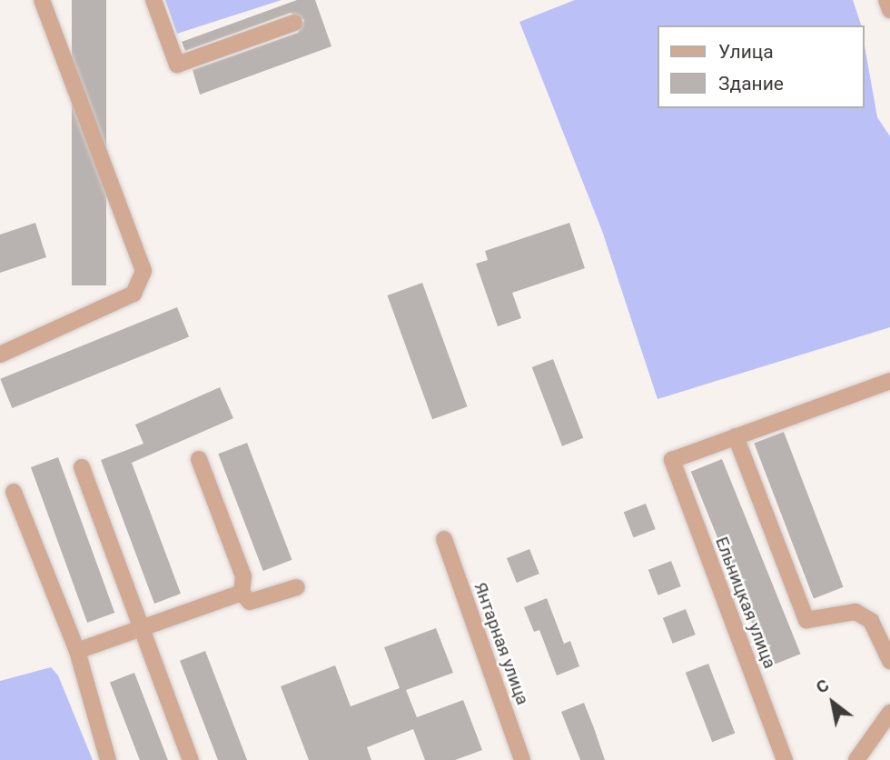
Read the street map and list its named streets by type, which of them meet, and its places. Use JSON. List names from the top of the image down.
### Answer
{
  "streets": {
    "street": ["Ельницкая улица", "Янтарная улица"]
  },
  "legend": ["Улица", "Здание"],
  "north": "top left"
}
